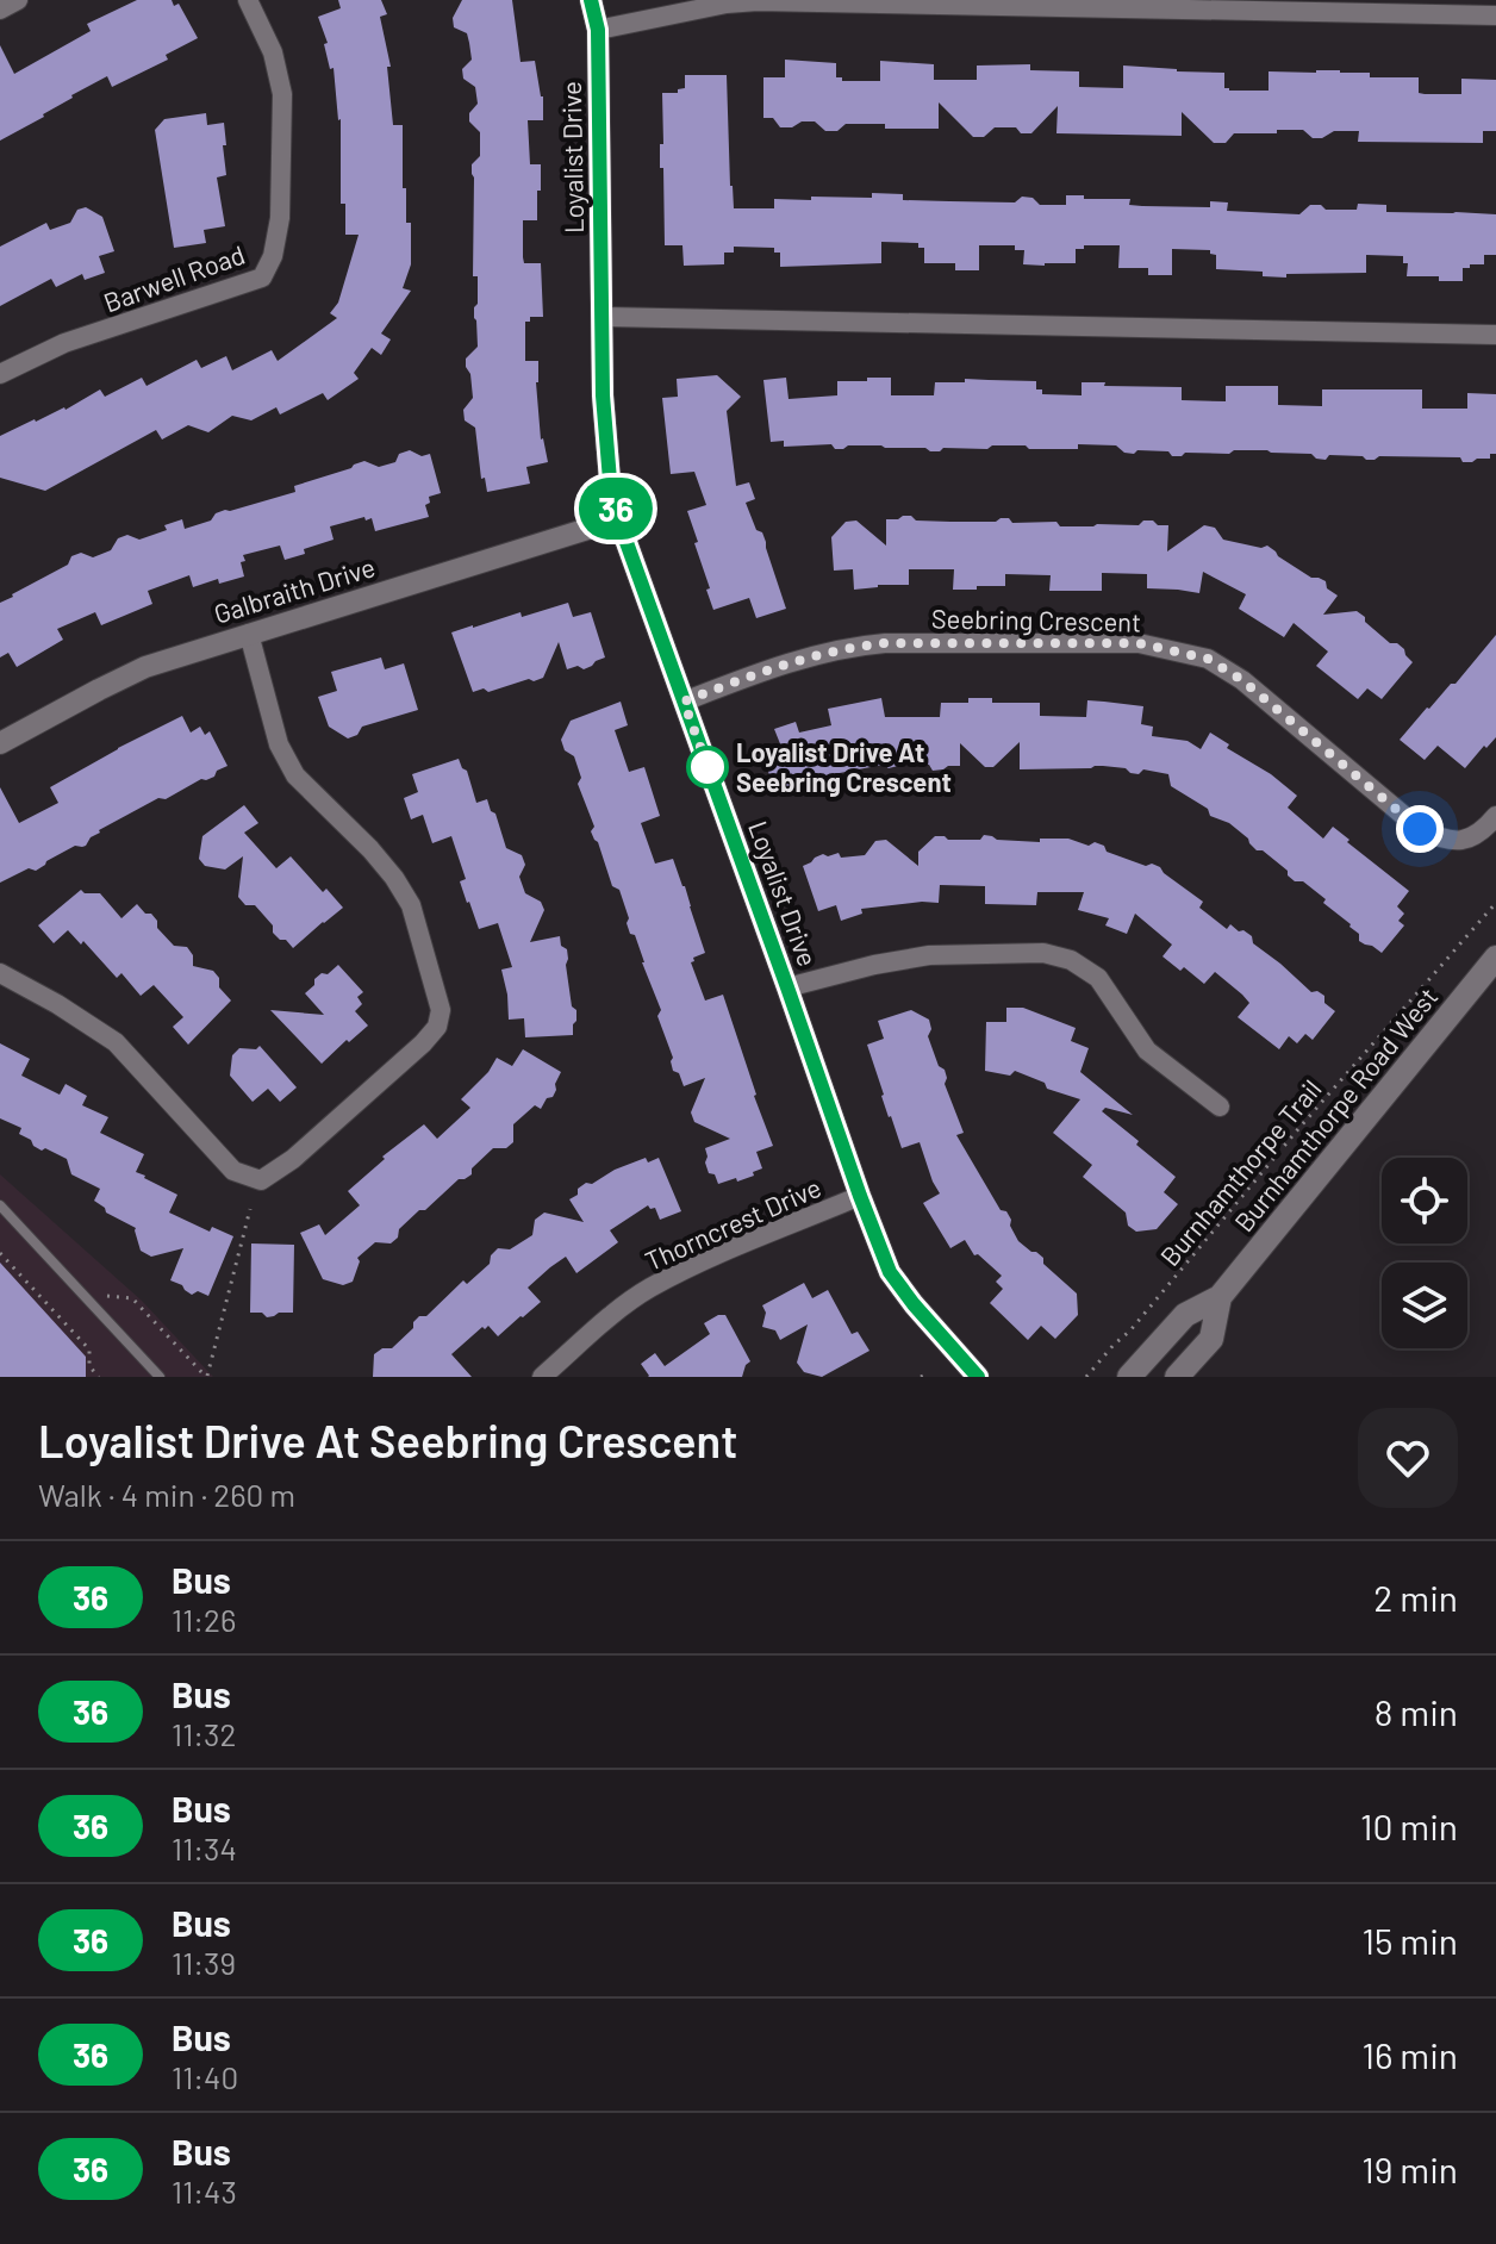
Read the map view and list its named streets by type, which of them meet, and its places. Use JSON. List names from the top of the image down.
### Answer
{
  "streets": {
    "main road": ["Burnhamthorpe Road West"],
    "street": [
      "Loyalist Drive",
      "Barwell Road",
      "Galbraith Drive",
      "Seebring Crescent",
      "Thorncrest Drive"
    ],
    "path": ["Burnhamthorpe Trail"]
  },
  "crossings": [
    ["Loyalist Drive", "Galbraith Drive"],
    ["Loyalist Drive", "Seebring Crescent"],
    ["Loyalist Drive", "Thorncrest Drive"]
  ],
  "places": ["Loyalist Drive At Seebring Crescent"],
  "lines": ["bus line 36"],
  "page": {
    "on_map": "36",
    "heading": ["Loyalist Drive At Seebring Crescent", "Walk · 4 min · 260 m"],
    "list": [
      {
        "mark": "36",
        "name": "Bus",
        "note": "11:26",
        "value": "2 min"
      },
      {
        "mark": "36",
        "name": "Bus",
        "note": "11:32",
        "value": "8 min"
      },
      {
        "mark": "36",
        "name": "Bus",
        "note": "11:34",
        "value": "10 min"
      },
      {
        "mark": "36",
        "name": "Bus",
        "note": "11:39",
        "value": "15 min"
      },
      {
        "mark": "36",
        "name": "Bus",
        "note": "11:40",
        "value": "16 min"
      },
      {
        "mark": "36",
        "name": "Bus",
        "note": "11:43",
        "value": "19 min"
      }
    ]
  }
}
